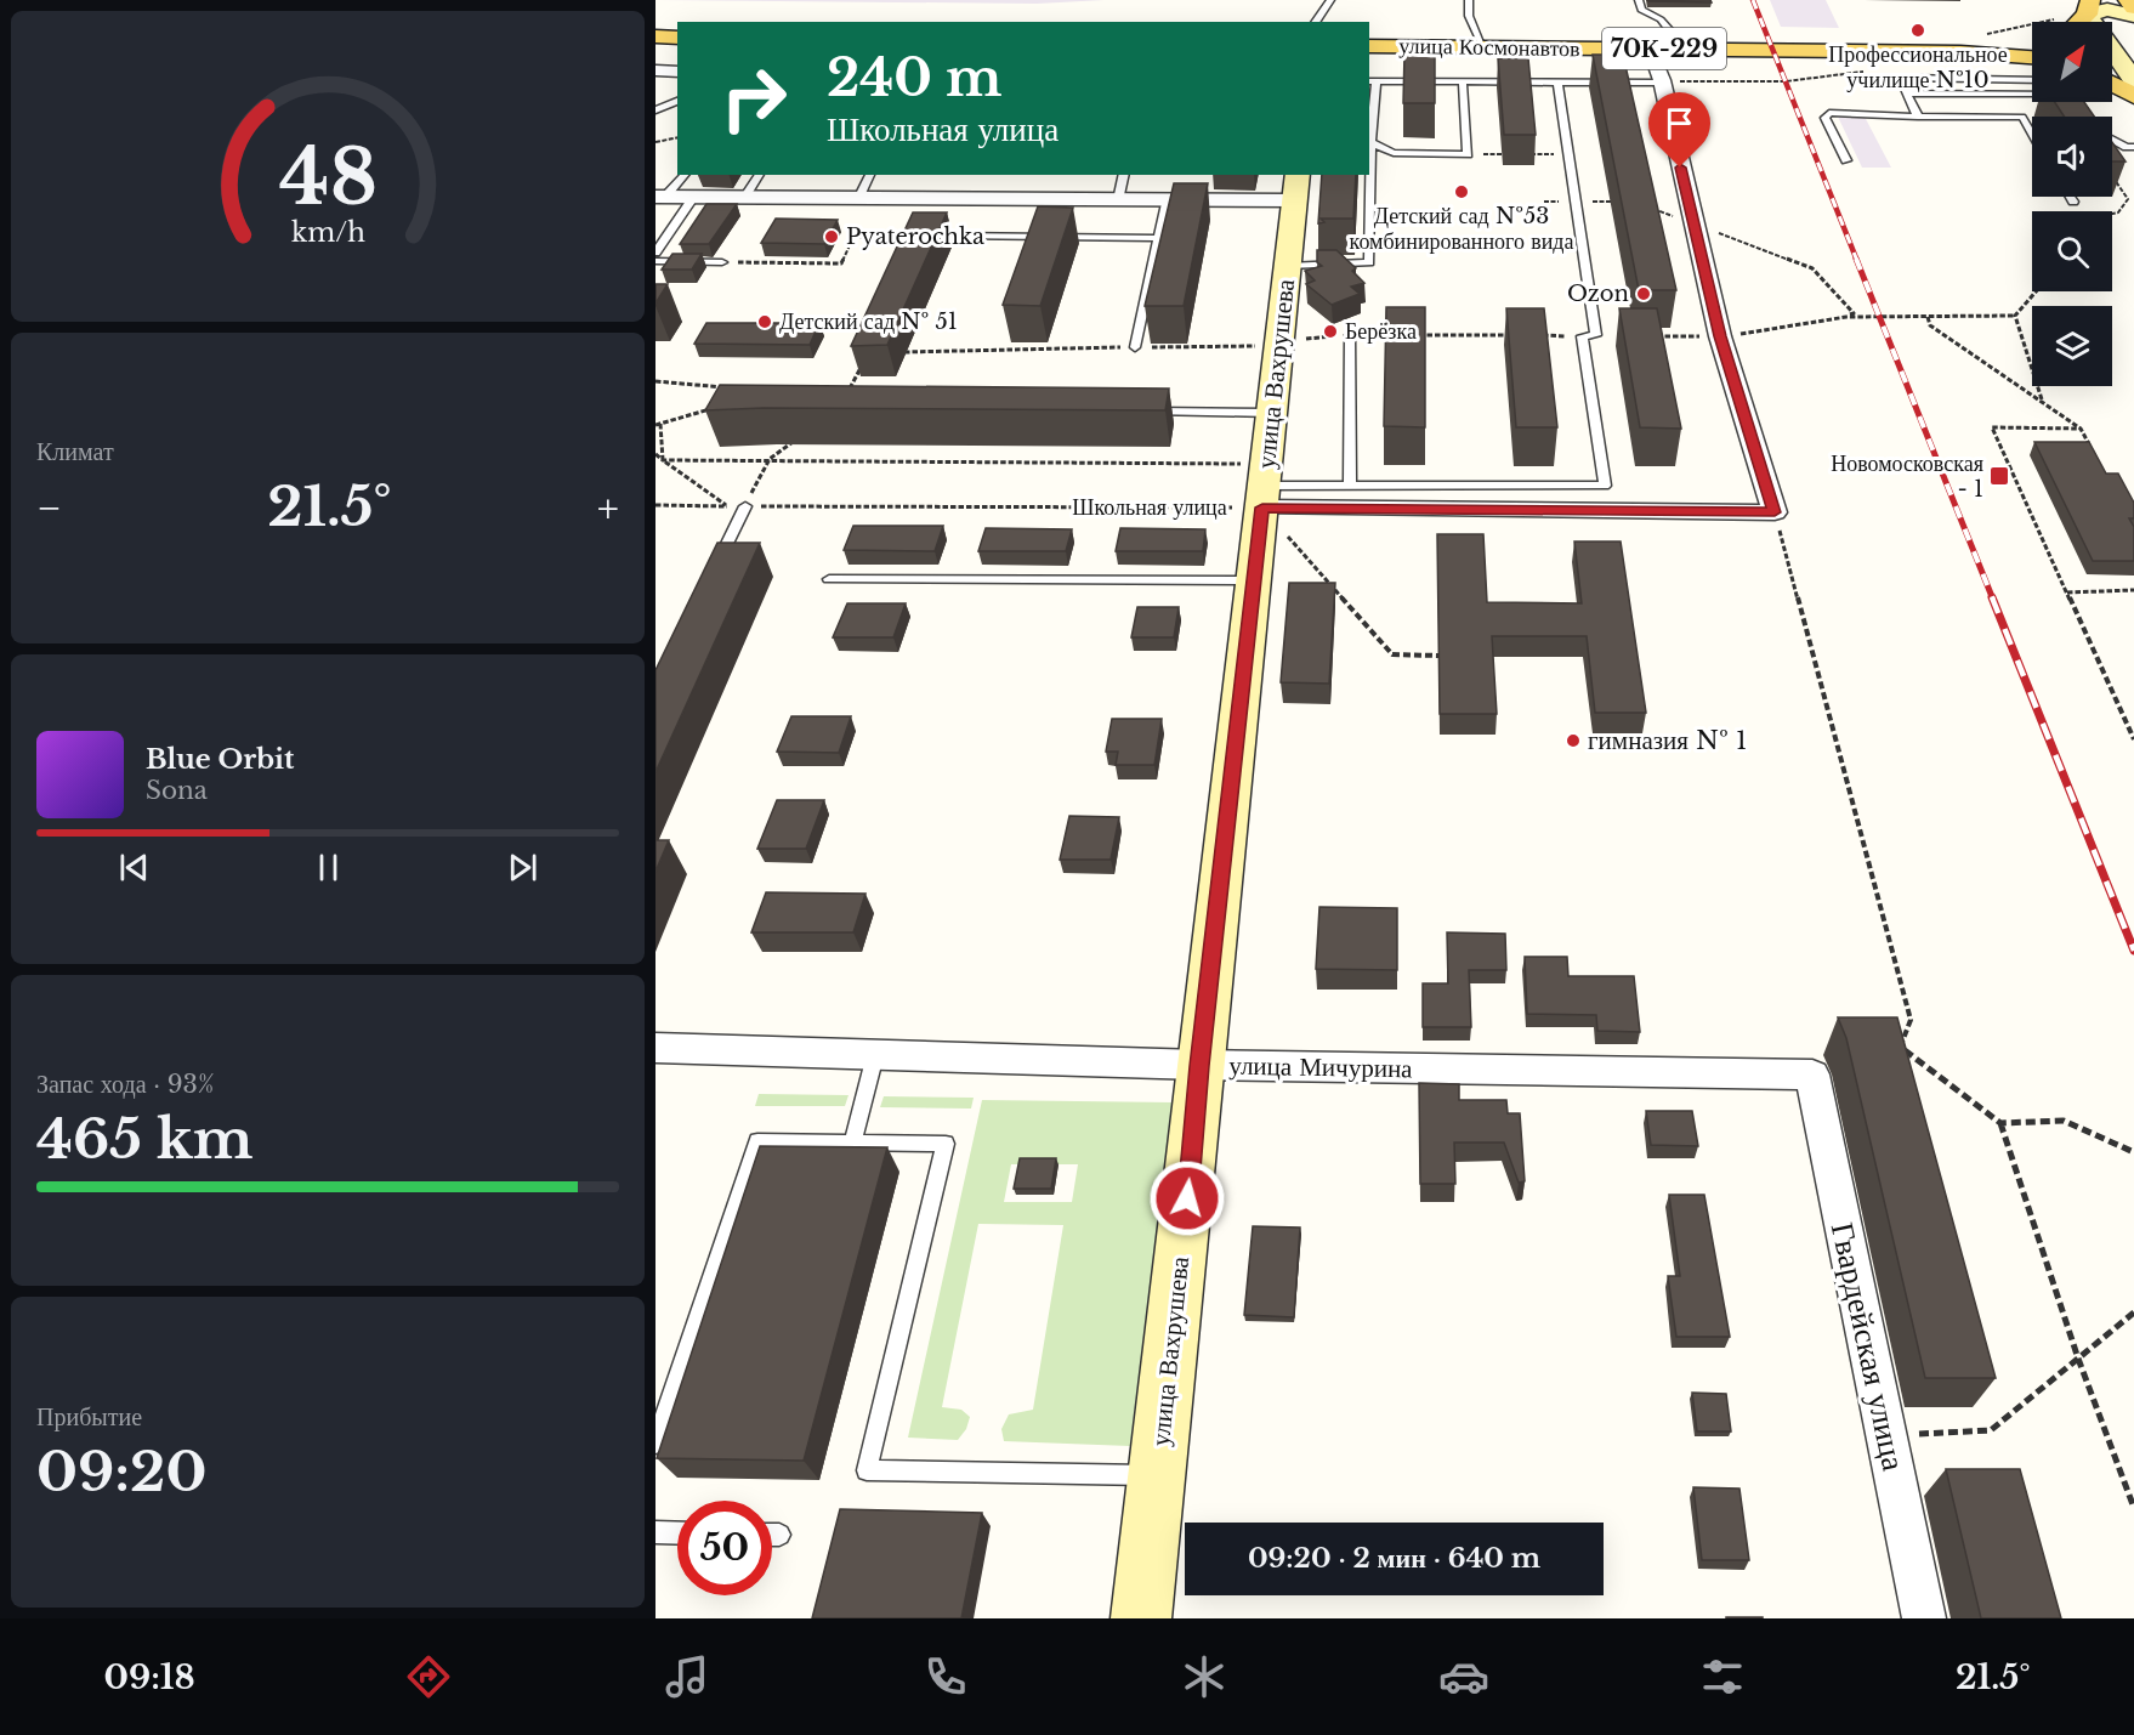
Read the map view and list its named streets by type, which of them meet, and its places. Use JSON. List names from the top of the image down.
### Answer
{
  "streets": {
    "main road": ["улица Космонавтов", "70К-229", "улица Вахрушева"],
    "street": ["Школьная улица", "улица Мичурина", "Гвардейская улица"]
  },
  "crossings": [
    ["улица Вахрушева", "Школьная улица"],
    ["улица Вахрушева", "улица Мичурина"],
    ["улица Мичурина", "Гвардейская улица"]
  ],
  "places": {
    "other": [
      "Профессиональное училище №10",
      "Детский сад №53 комбинированного вида",
      "Pyaterochka",
      "Ozon",
      "Детский сад № 51",
      "Берёзка",
      "гимназия № 1"
    ],
    "transit": ["Новомосковская - 1"]
  },
  "north": "top right",
  "page": {
    "turn": ["240 m", "Школьная улица"],
    "tile": [
      "Климат",
      ["Запас хода · 93%", "465 km"],
      ["Прибытие", "09:20"]
    ],
    "heat": ["−", "21.5°", "+"],
    "song": ["Blue Orbit", "Sona"],
    "limit": "50",
    "trip": "09:20 · 2 мин · 640 m",
    "tabs": ["09:18", "21.5°"],
    "gauge": ["48", "km/h"]
  }
}
